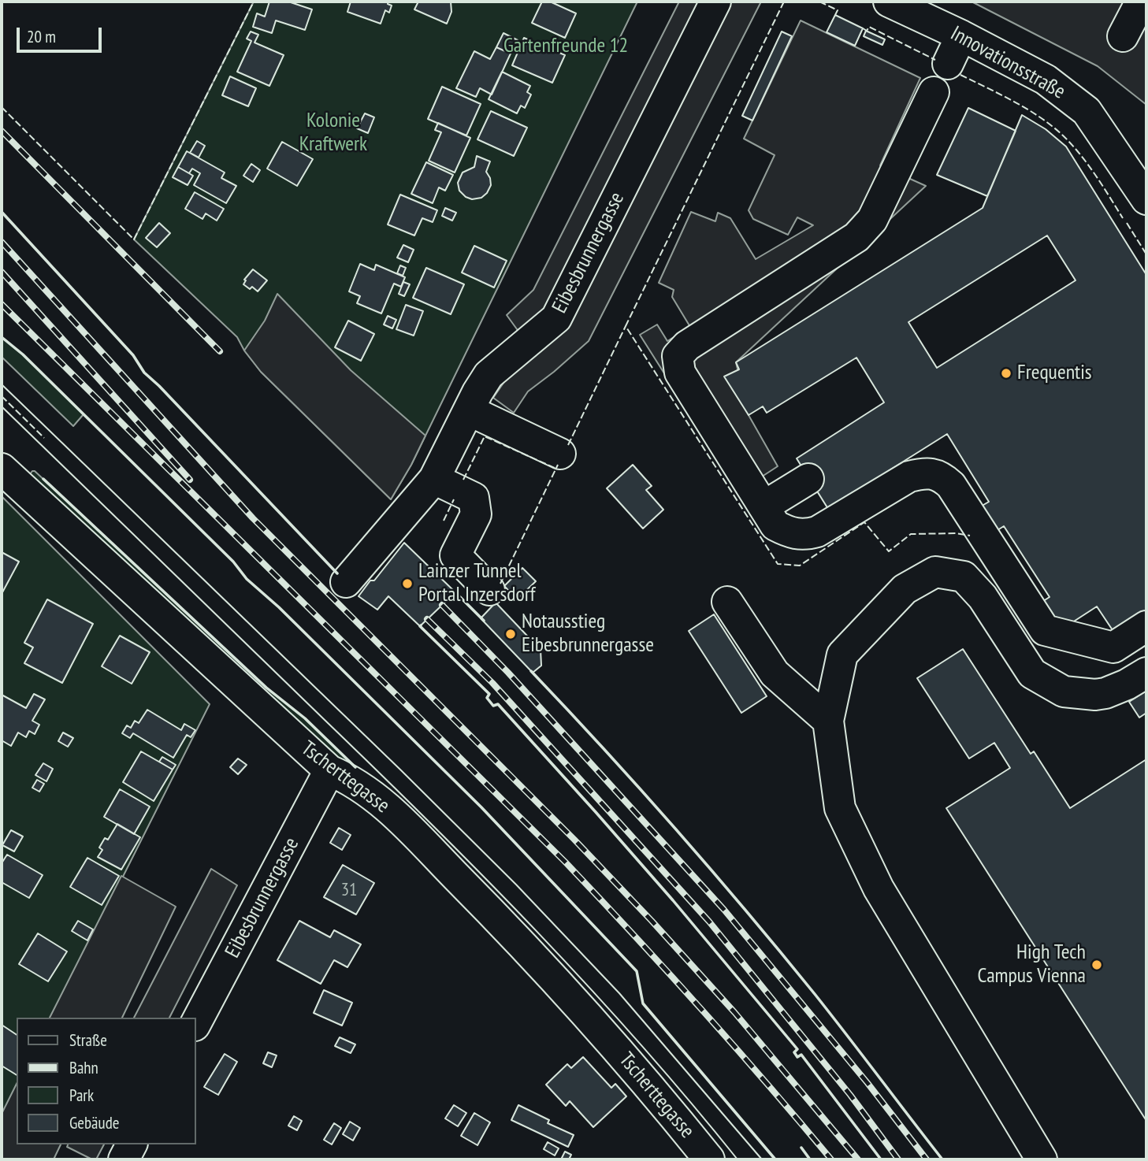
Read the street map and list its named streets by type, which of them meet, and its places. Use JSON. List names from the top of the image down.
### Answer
{
  "streets": {
    "street": ["Innovationsstraße", "Eibesbrunnergasse", "Tscherttegasse"]
  },
  "crossings": [
    ["Eibesbrunnergasse", "Tscherttegasse"]
  ],
  "parks": ["Gartenfreunde 12", "Kolonie Kraftwerk"],
  "places": [
    "Frequentis",
    "Lainzer Tunnel Portal Inzersdorf",
    "Notausstieg Eibesbrunnergasse",
    "High Tech Campus Vienna"
  ],
  "house_numbers": ["31"],
  "legend": [
    "Straße",
    "Bahn",
    "Park",
    "Gebäude"
  ],
  "scale_bar": "20 m"
}
